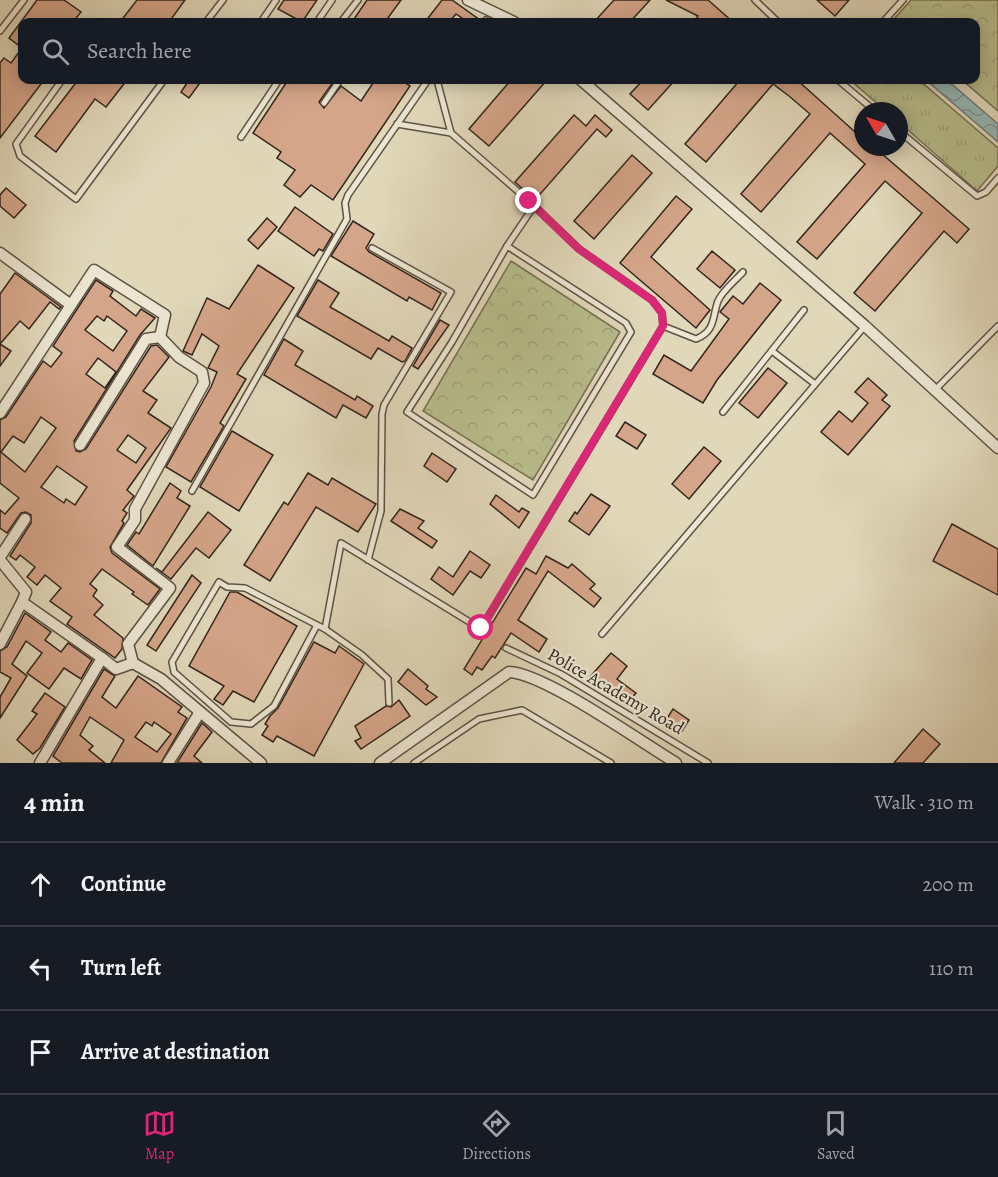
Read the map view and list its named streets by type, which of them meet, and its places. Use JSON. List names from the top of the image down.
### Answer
{
  "streets": {
    "lane": ["Police Academy Road"]
  },
  "north": "top left",
  "page": {
    "search": "Search here",
    "heading": ["4 min", "Walk · 310 m"],
    "list": [
      ["Continue", "200 m"],
      ["Turn left", "110 m"],
      "Arrive at destination"
    ],
    "nav": ["Map", "Directions", "Saved"]
  }
}
